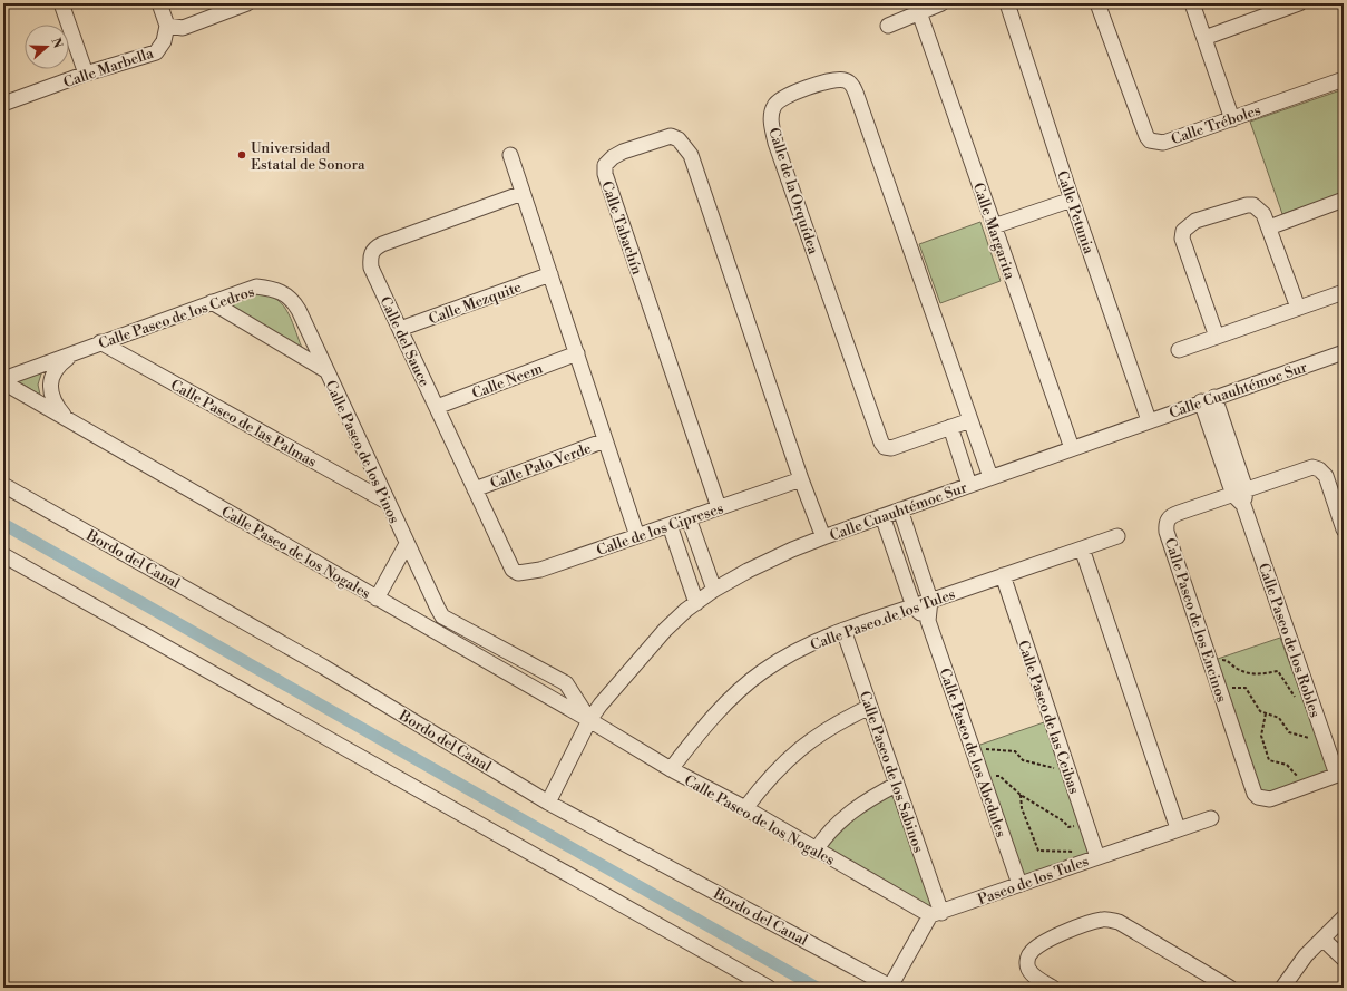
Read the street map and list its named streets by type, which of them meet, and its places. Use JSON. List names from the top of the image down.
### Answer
{
  "streets": {
    "street": [
      "Calle Marbella",
      "Calle Tréboles",
      "Calle de la Orquídea",
      "Calle Petunia",
      "Calle Tabachín",
      "Calle Margarita",
      "Calle Mezquite",
      "Calle Paseo de los Cedros",
      "Calle del Sauce",
      "Calle Neem",
      "Calle Cuauhtémoc Sur",
      "Calle Paseo de las Palmas",
      "Calle Paseo de los Pinos",
      "Calle Palo Verde",
      "Calle de los Cipreses",
      "Calle Paseo de los Nogales",
      "Bordo del Canal",
      "Calle Paseo de los Tules",
      "Calle Paseo de los Encinos",
      "Calle Paseo de los Robles",
      "Calle Paseo de las Ceibas",
      "Calle Paseo de los Abedules",
      "Calle Paseo de los Sabinos",
      "Paseo de los Tules"
    ]
  },
  "crossings": [
    ["Calle de la Orquídea", "Calle Cuauhtémoc Sur"],
    ["Calle Petunia", "Calle Cuauhtémoc Sur"],
    ["Calle Tabachín", "Calle de los Cipreses"],
    ["Calle Margarita", "Calle Cuauhtémoc Sur"],
    ["Calle Mezquite", "Calle del Sauce"],
    ["Calle Paseo de los Cedros", "Calle Paseo de las Palmas"],
    ["Calle Paseo de los Cedros", "Calle Paseo de los Pinos"],
    ["Calle Paseo de los Cedros", "Calle Paseo de los Nogales"],
    ["Calle del Sauce", "Calle Neem"],
    ["Calle del Sauce", "Calle Palo Verde"],
    ["Calle del Sauce", "Calle de los Cipreses"],
    ["Calle Cuauhtémoc Sur", "Calle Paseo de los Nogales"],
    ["Calle Cuauhtémoc Sur", "Bordo del Canal"],
    ["Calle Cuauhtémoc Sur", "Calle Paseo de los Robles"],
    ["Calle Cuauhtémoc Sur", "Calle Paseo de los Abedules"],
    ["Calle Paseo de las Palmas", "Calle Paseo de los Pinos"],
    ["Calle Paseo de los Pinos", "Calle Paseo de los Nogales"],
    ["Calle Paseo de los Nogales", "Calle Paseo de los Tules"],
    ["Calle Paseo de los Nogales", "Calle Paseo de los Sabinos"],
    ["Calle Paseo de los Nogales", "Paseo de los Tules"],
    ["Calle Paseo de los Tules", "Calle Paseo de las Ceibas"],
    ["Calle Paseo de los Tules", "Calle Paseo de los Abedules"],
    ["Calle Paseo de los Tules", "Calle Paseo de los Sabinos"],
    ["Calle Paseo de los Encinos", "Calle Paseo de los Robles"],
    ["Calle Paseo de las Ceibas", "Paseo de los Tules"],
    ["Calle Paseo de los Abedules", "Paseo de los Tules"],
    ["Calle Paseo de los Sabinos", "Paseo de los Tules"]
  ],
  "places": ["Universidad Estatal de Sonora"],
  "north": "right"
}
